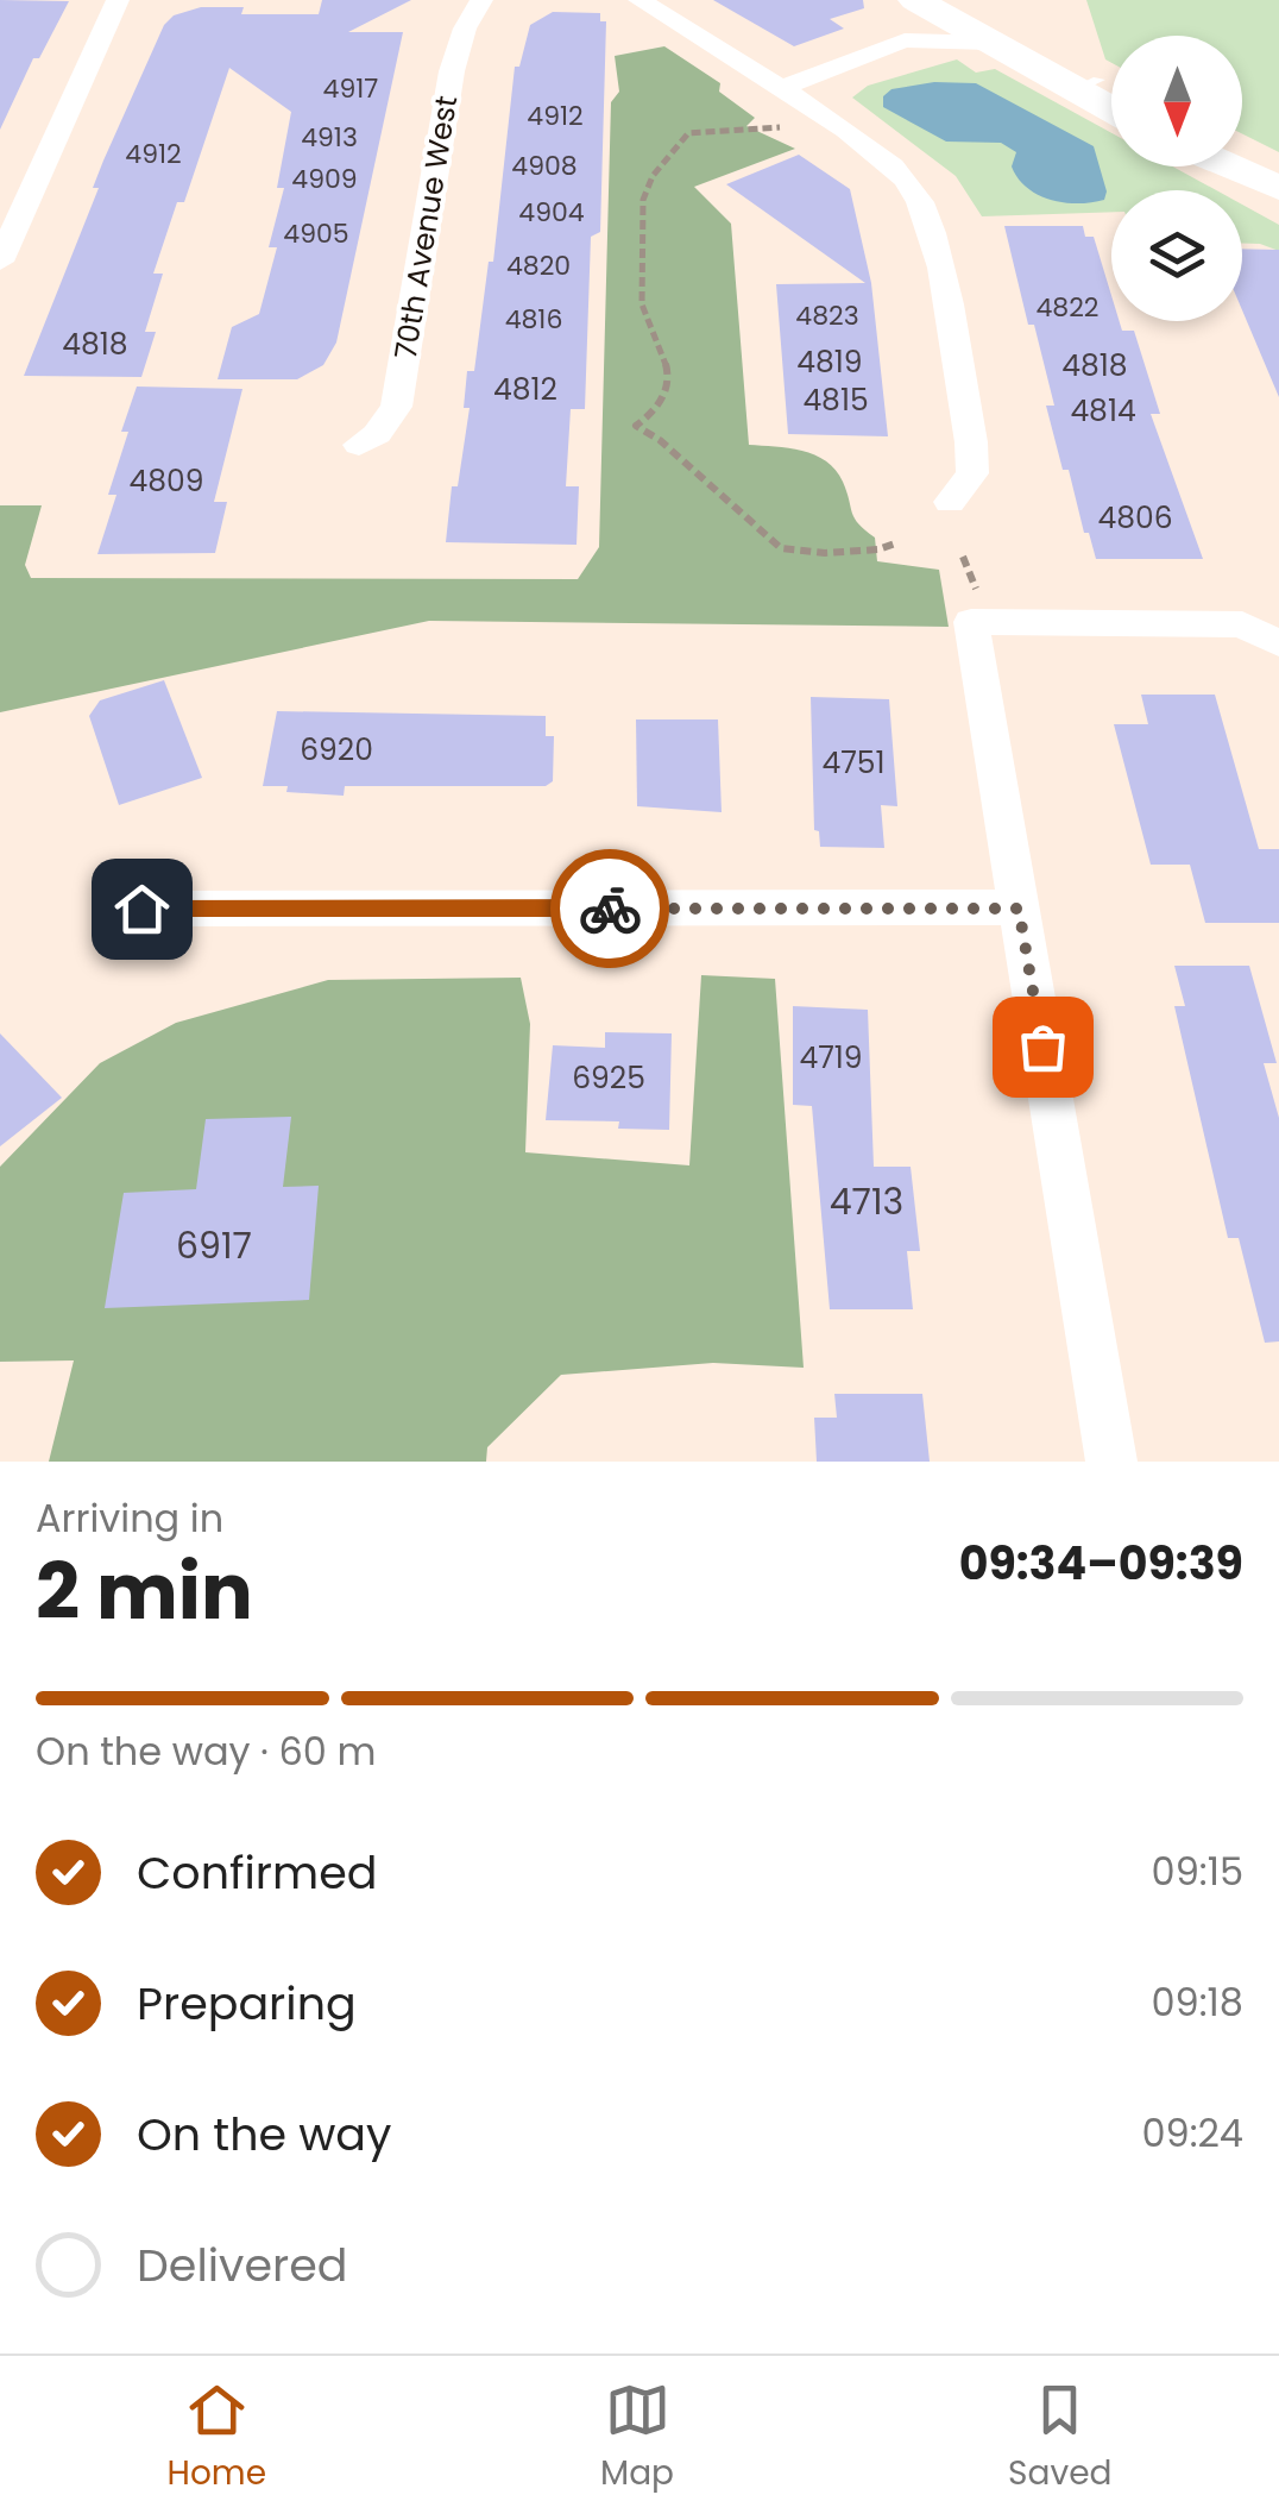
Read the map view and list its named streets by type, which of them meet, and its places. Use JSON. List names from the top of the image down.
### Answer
{
  "streets": {
    "street": ["70th Avenue West"]
  },
  "house_numbers": [
    "4917",
    "4912",
    "4913",
    "4912",
    "4908",
    "4909",
    "4904",
    "4905",
    "4820",
    "4822",
    "4823",
    "4816",
    "4818",
    "4819",
    "4818",
    "4812",
    "4815",
    "4814",
    "4809",
    "4806",
    "6920",
    "4751",
    "4719",
    "6925",
    "4713",
    "6917"
  ],
  "north": "bottom",
  "page": {
    "heading": ["2 min", "Arriving in", "09:34–09:39"],
    "bar": "On the way · 60 m",
    "list": [
      ["Confirmed", "09:15"],
      ["Preparing", "09:18"],
      ["On the way", "09:24"],
      "Delivered"
    ],
    "tabs": ["Home", "Map", "Saved"]
  }
}
